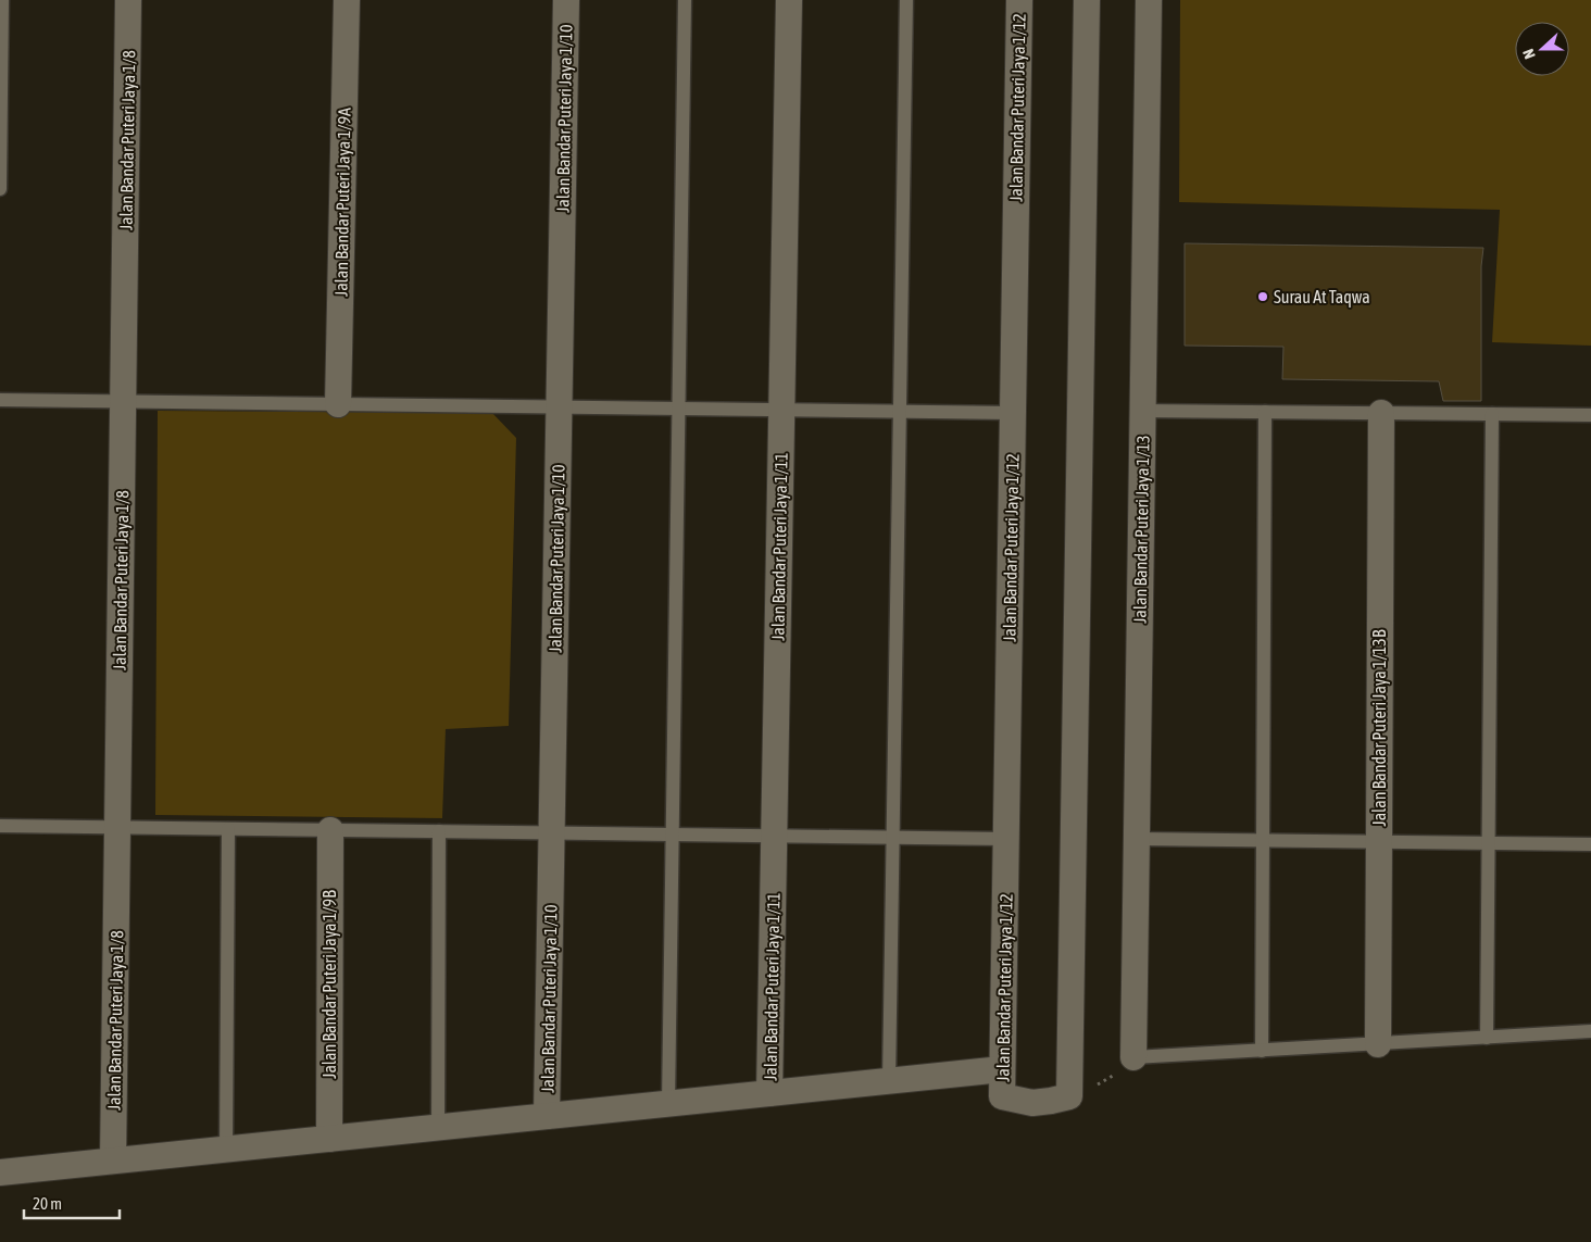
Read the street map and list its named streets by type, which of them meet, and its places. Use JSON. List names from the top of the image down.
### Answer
{
  "streets": {
    "street": [
      "Jalan Bandar Puteri Jaya 1/12",
      "Jalan Bandar Puteri Jaya 1/10",
      "Jalan Bandar Puteri Jaya 1/8",
      "Jalan Bandar Puteri Jaya 1/9A",
      "Jalan Bandar Puteri Jaya 1/13",
      "Jalan Bandar Puteri Jaya 1/11",
      "Jalan Bandar Puteri Jaya 1/13B",
      "Jalan Bandar Puteri Jaya 1/9B"
    ]
  },
  "places": ["Surau At Taqwa"],
  "scale_bar": "20 m",
  "north": "left"
}
